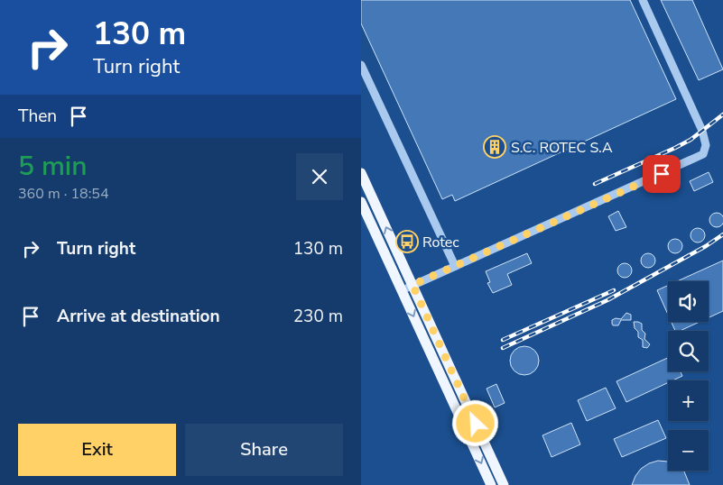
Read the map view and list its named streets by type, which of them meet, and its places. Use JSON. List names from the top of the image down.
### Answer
{
  "places": {
    "building": ["S.C. ROTEC S.A"],
    "bus stop": ["Rotec"]
  },
  "page": {
    "turn": ["130 m", "Turn right"],
    "then": "Then",
    "heading": ["5 min", "360 m · 18:54"],
    "list": [
      {
        "name": "Turn right",
        "value": "130 m"
      },
      {
        "name": "Arrive at destination",
        "value": "230 m"
      }
    ],
    "map_buttons": ["+", "−"],
    "buttons": ["Exit", "Share"]
  }
}
